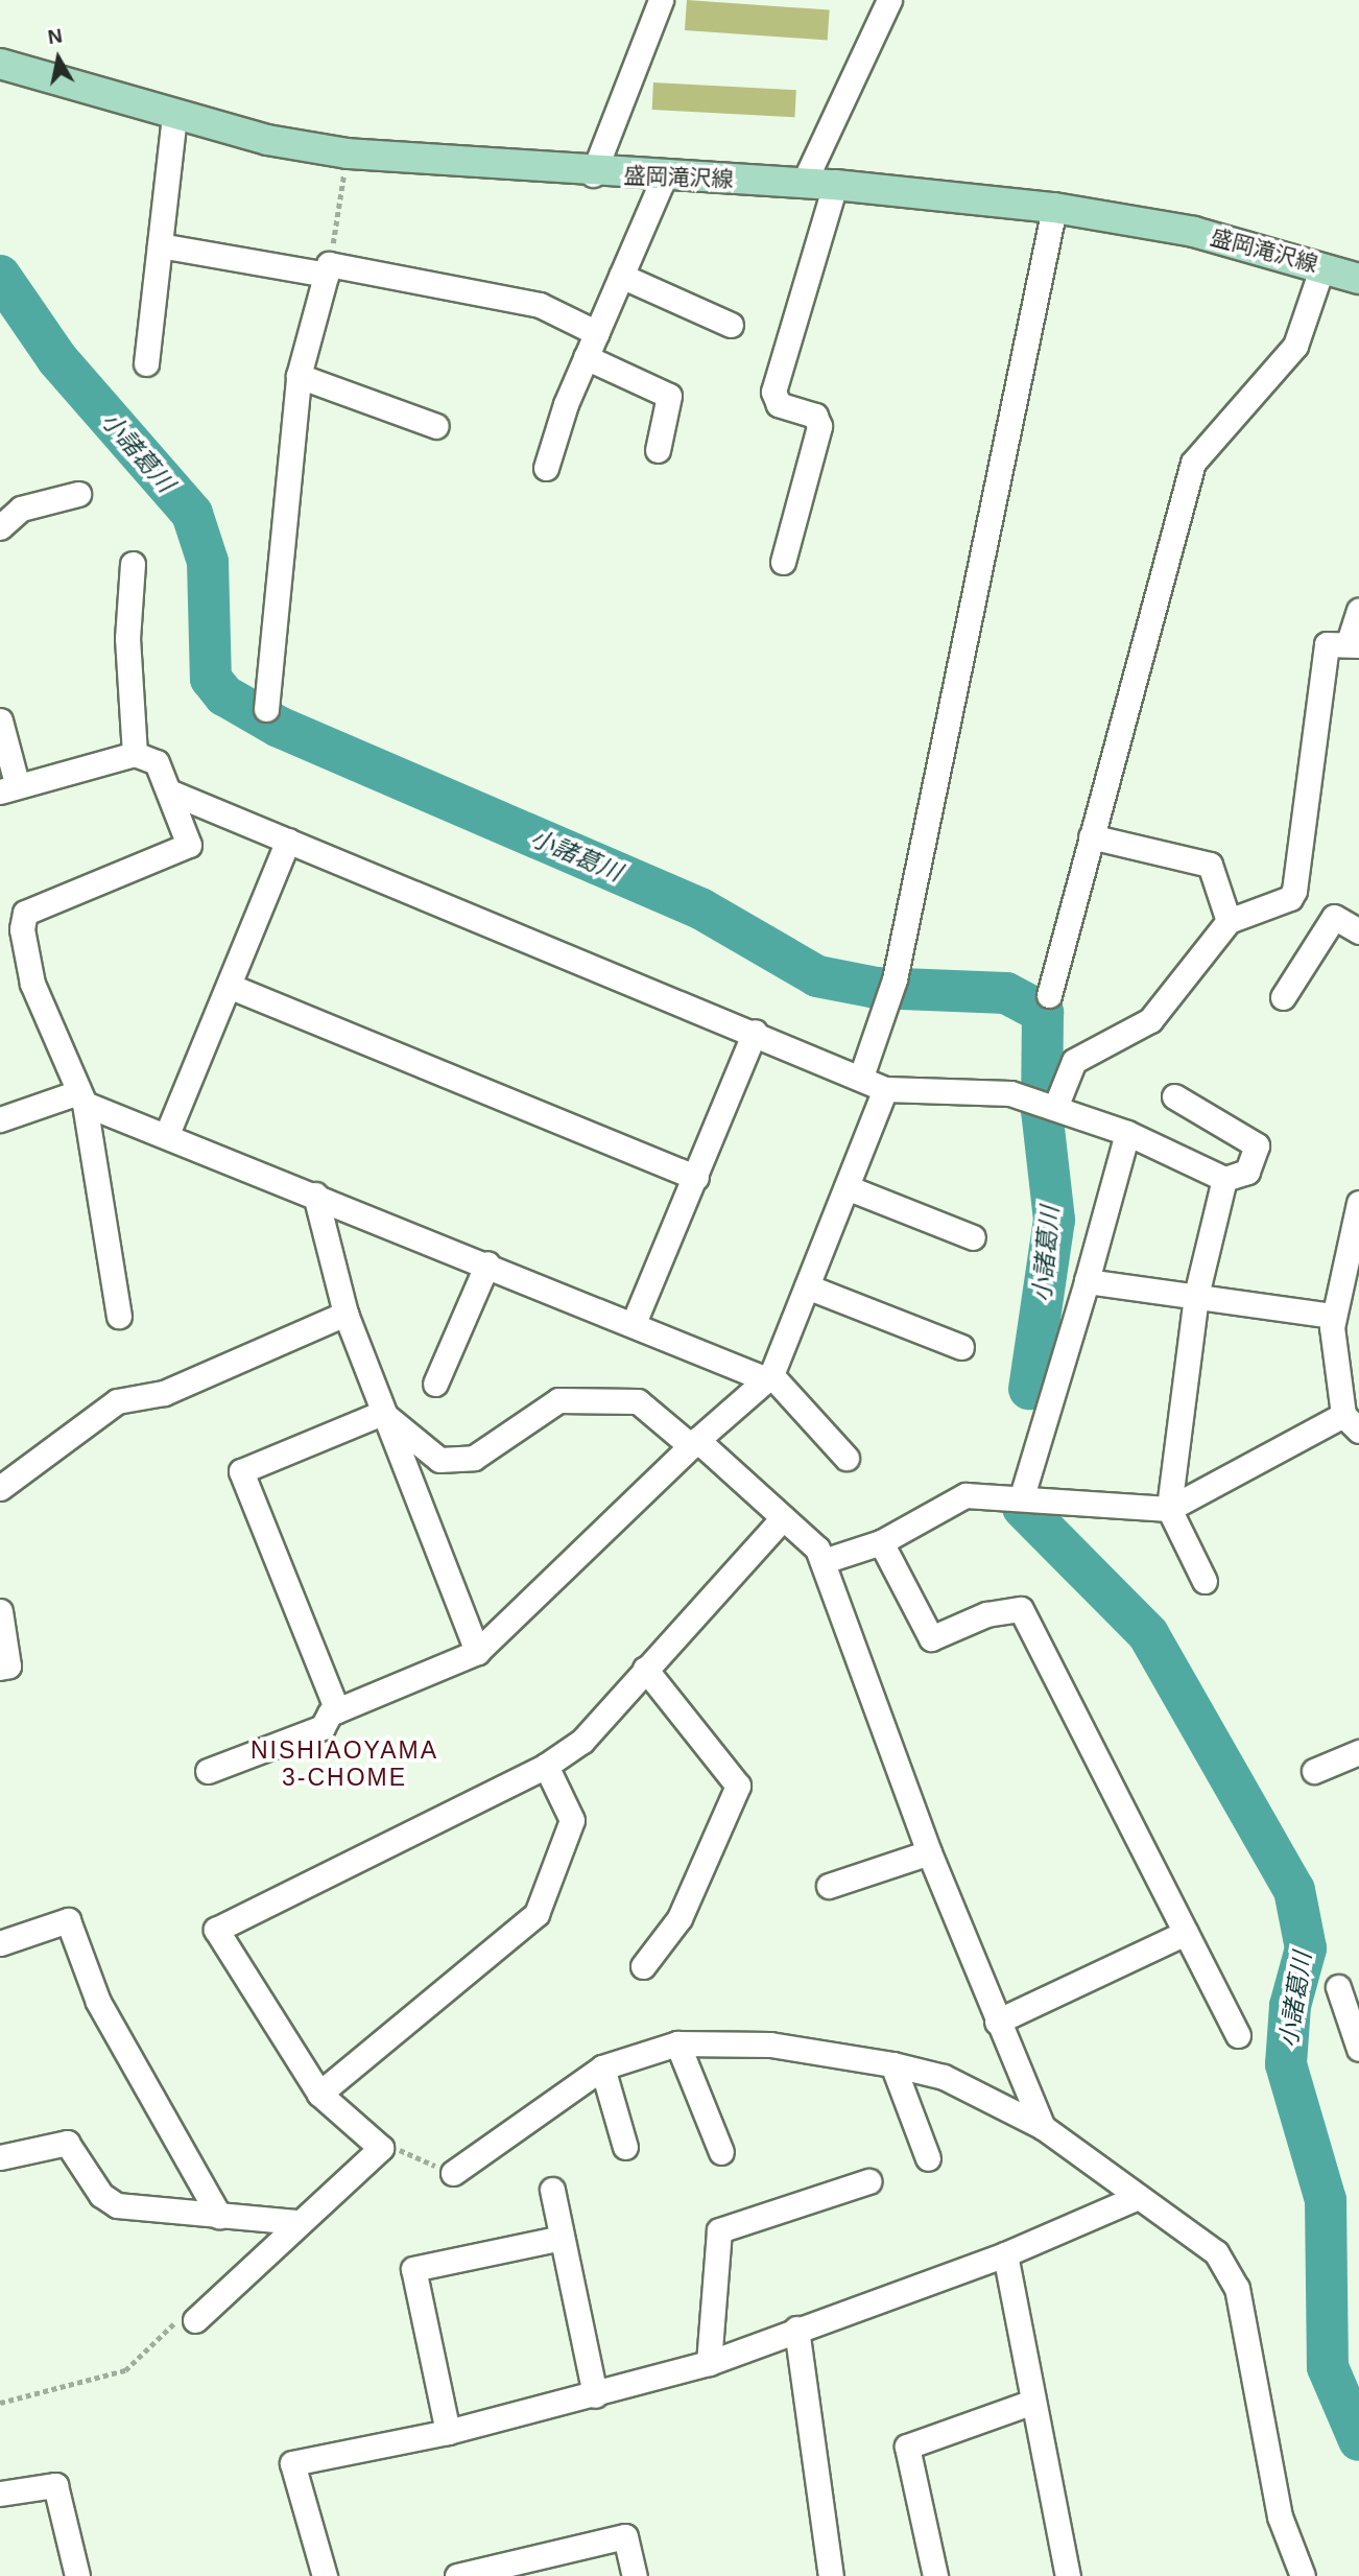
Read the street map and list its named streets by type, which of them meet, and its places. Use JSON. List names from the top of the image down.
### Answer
{
  "streets": {
    "main road": ["盛岡滝沢線"]
  },
  "districts": ["NISHIAOYAMA 3-CHOME"],
  "water": ["小諸葛川"],
  "north": "top"
}
